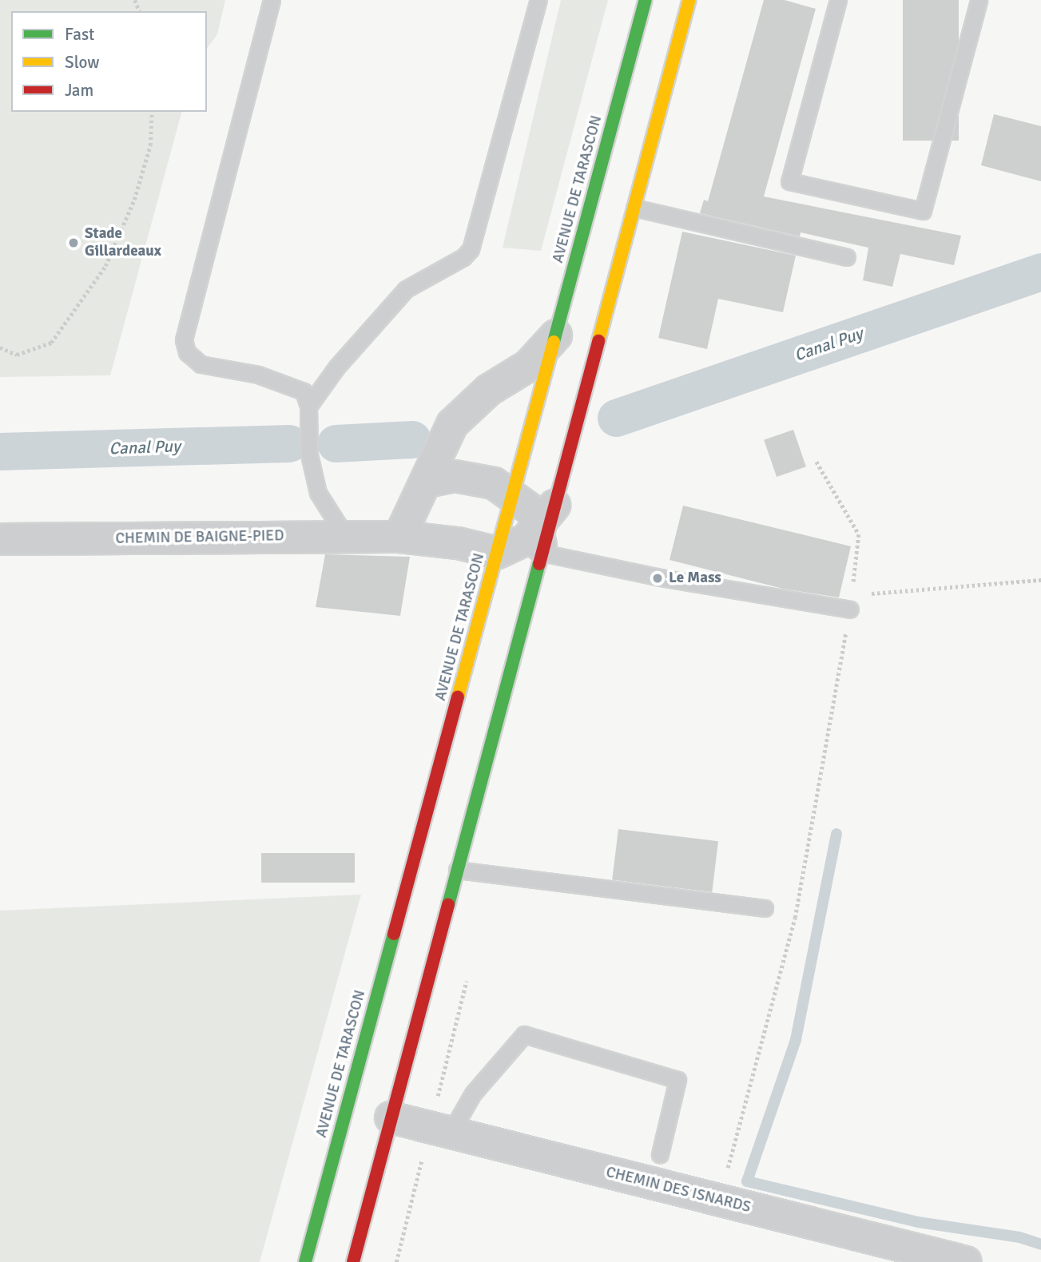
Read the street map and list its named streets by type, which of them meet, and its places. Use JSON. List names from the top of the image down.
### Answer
{
  "streets": {
    "main road": ["AVENUE DE TARASCON"],
    "street": ["CHEMIN DE BAIGNE-PIED", "CHEMIN DES ISNARDS"]
  },
  "crossings": [
    ["AVENUE DE TARASCON", "CHEMIN DE BAIGNE-PIED"]
  ],
  "water": ["Canal Puy"],
  "places": ["Stade Gillardeaux", "Le Mass"],
  "legend": ["Fast", "Slow", "Jam"]
}
